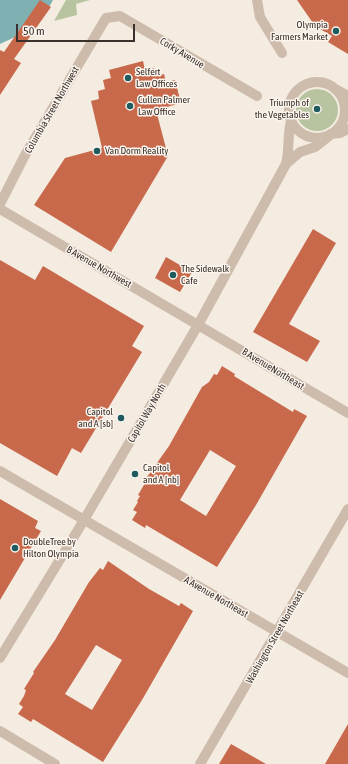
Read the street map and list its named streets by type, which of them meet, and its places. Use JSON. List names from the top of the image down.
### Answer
{
  "streets": {
    "street": [
      "Corky Avenue",
      "Columbia Street Northwest",
      "B Avenue Northwest",
      "B AvenueNortheast",
      "Capitol Way North",
      "A Avenue Northeast",
      "Washington Street Northeast"
    ]
  },
  "crossings": [
    ["Corky Avenue", "Columbia Street Northwest"],
    ["B Avenue Northwest", "B AvenueNortheast"],
    ["B Avenue Northwest", "Capitol Way North"],
    ["B AvenueNortheast", "Capitol Way North"],
    ["Capitol Way North", "A Avenue Northeast"],
    ["A Avenue Northeast", "Washington Street Northeast"]
  ],
  "places": [
    "Olympia Farmers Market",
    "Selfert Law Offices",
    "Cullen Palmer Law Office",
    "Triumph of the Vegetables",
    "Van Dorm Reality",
    "The Sidewalk Cafe",
    "Capitol and A [sb]",
    "Capitol and A [nb]",
    "DoubleTree by Hilton Olympia"
  ],
  "scale_bar": "50 m"
}
